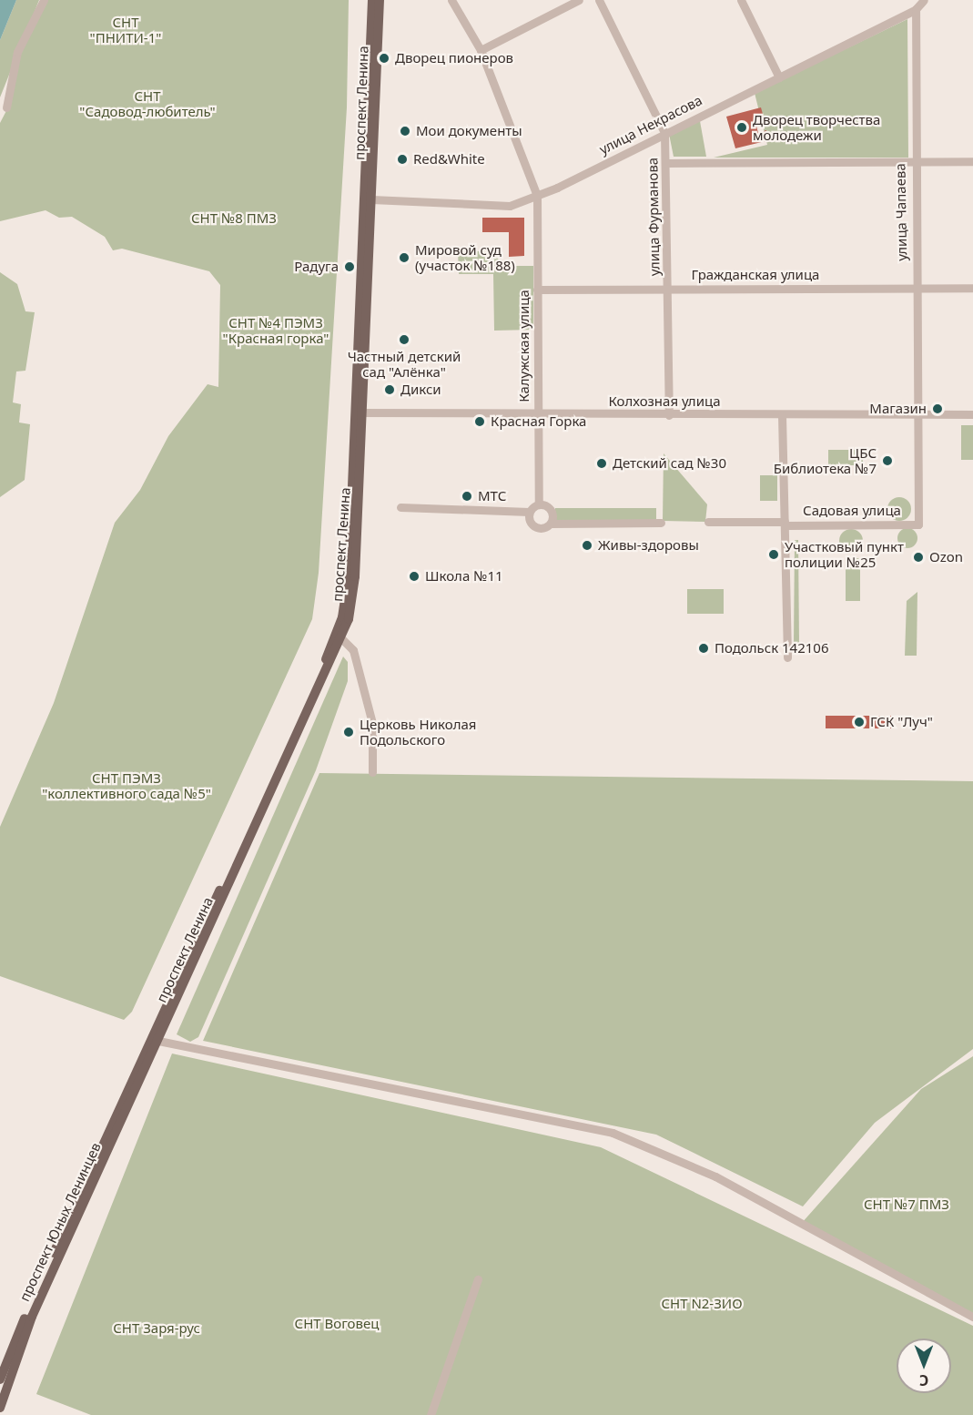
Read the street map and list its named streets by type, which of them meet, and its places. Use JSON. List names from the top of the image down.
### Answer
{
  "streets": {
    "main road": ["проспект Ленина", "проспект Юных Ленинцев"],
    "street": [
      "улица Некрасова",
      "улица Чапаева",
      "улица Фурманова",
      "Гражданская улица",
      "Калужская улица",
      "Колхозная улица",
      "Садовая улица"
    ]
  },
  "crossings": [
    ["проспект Ленина", "улица Некрасова"],
    ["проспект Ленина", "Колхозная улица"],
    ["проспект Ленина", "проспект Юных Ленинцев"],
    ["улица Некрасова", "улица Чапаева"],
    ["улица Некрасова", "улица Фурманова"],
    ["улица Некрасова", "Калужская улица"],
    ["улица Чапаева", "Гражданская улица"],
    ["улица Чапаева", "Колхозная улица"],
    ["улица Чапаева", "Садовая улица"],
    ["улица Фурманова", "Гражданская улица"],
    ["улица Фурманова", "Колхозная улица"],
    ["Гражданская улица", "Калужская улица"],
    ["Калужская улица", "Колхозная улица"]
  ],
  "parks": [
    "СНТ \"ПНИТИ-1\"",
    "СНТ \"Садовод-любитель\"",
    "СНТ №8 ПМЗ",
    "СНТ №4 ПЭМЗ \"Красная горка\"",
    "СНТ ПЭМЗ \"коллективного сада №5\"",
    "СНТ №7 ПМЗ",
    "СНТ N2-ЗИО",
    "СНТ Воговец",
    "СНТ Заря-рус"
  ],
  "places": [
    "Дворец пионеров",
    "Дворец творчества молодежи",
    "Мои документы",
    "Red&White",
    "Мировой суд (участок №188)",
    "Радуга",
    "Частный детский сад \"Алёнка\"",
    "Дикси",
    "Магазин",
    "Красная Горка",
    "ЦБС Библиотека №7",
    "Детский сад №30",
    "МТС",
    "Живы-здоровы",
    "Участковый пункт полиции №25",
    "Ozon",
    "Школа №11",
    "Подольск 142106",
    "ГСК \"Луч\"",
    "Церковь Николая Подольского"
  ],
  "north": "bottom"
}
